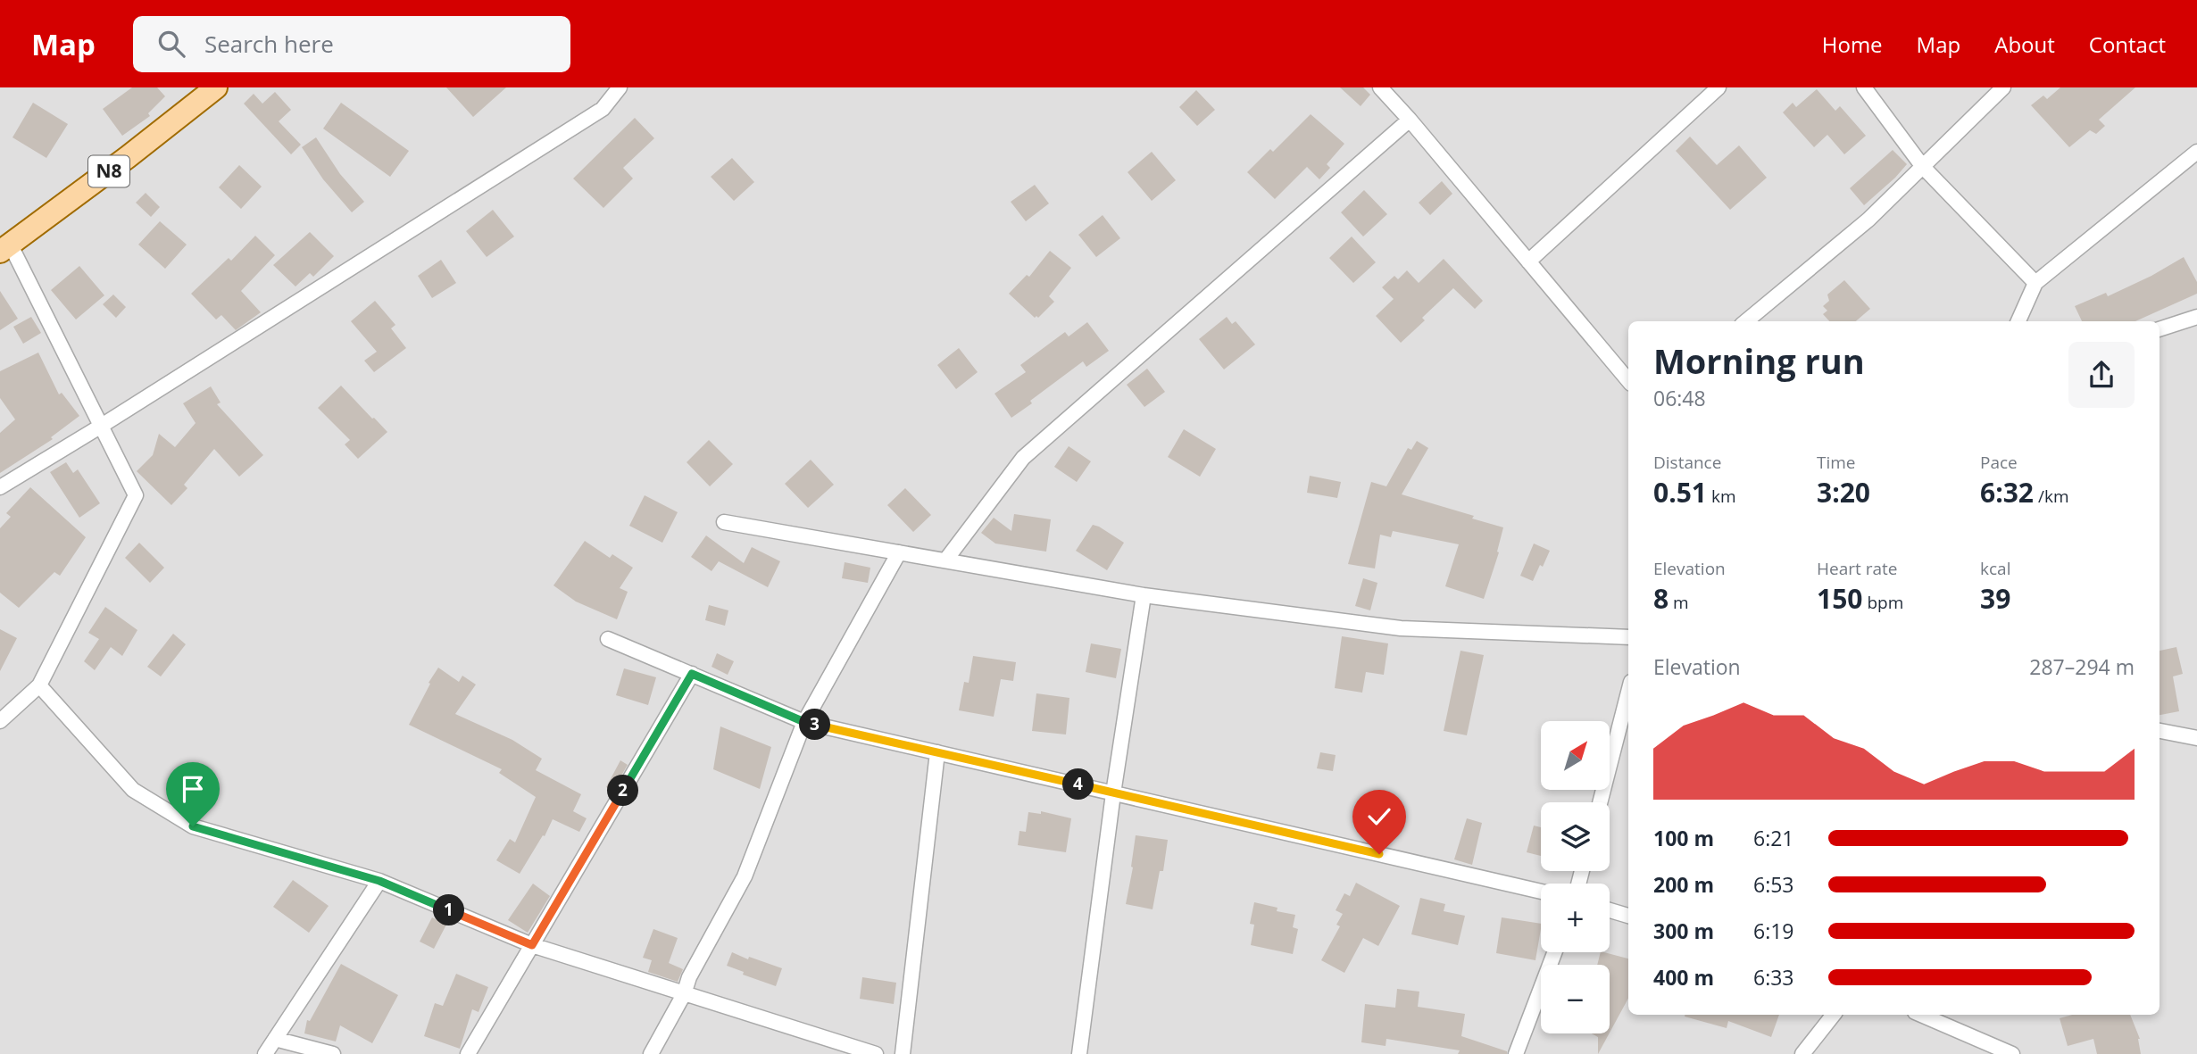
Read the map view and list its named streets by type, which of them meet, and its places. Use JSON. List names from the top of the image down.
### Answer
{
  "streets": {
    "main road": ["N8"]
  },
  "north": "top right",
  "page": {
    "header": "Map",
    "search": "Search here",
    "nav": [
      "Home",
      "Map",
      "About",
      "Contact"
    ],
    "heading": ["Morning run", "06:48"],
    "stats": [
      ["Distance", "0.51 km"],
      ["Time", "3:20"],
      ["Pace", "6:32 /km"],
      ["Elevation", "8 m"],
      ["Heart rate", "150 bpm"],
      ["kcal", "39"]
    ],
    "chart": ["Elevation", "287–294 m"],
    "pins": [
      "3",
      "4",
      "2",
      "1"
    ],
    "map_buttons": ["+", "−"],
    "list": [
      {
        "name": "100 m",
        "note": "6:21"
      },
      {
        "name": "200 m",
        "note": "6:53"
      },
      {
        "name": "300 m",
        "note": "6:19"
      },
      {
        "name": "400 m",
        "note": "6:33"
      }
    ]
  }
}
